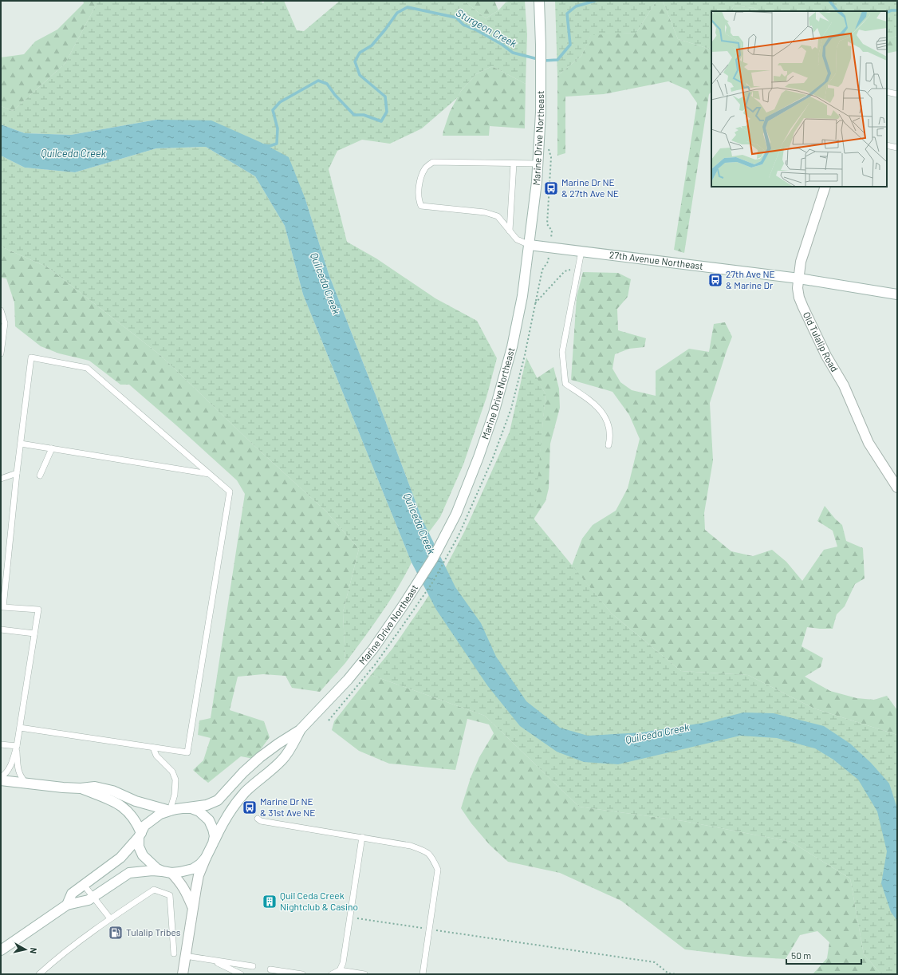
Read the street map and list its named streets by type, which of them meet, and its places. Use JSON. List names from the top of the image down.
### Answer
{
  "streets": {
    "main road": ["Marine Drive Northeast", "27th Avenue Northeast", "Old Tulalip Road"]
  },
  "crossings": [
    ["Marine Drive Northeast", "27th Avenue Northeast"],
    ["27th Avenue Northeast", "Old Tulalip Road"]
  ],
  "water": ["Sturgeon Creek", "Quilceda Creek"],
  "places": {
    "bus stop": ["Marine Dr NE & 27th Ave NE", "27th Ave NE & Marine Dr", "Marine Dr NE & 31st Ave NE"],
    "building": ["Quil Ceda Creek Nightclub & Casino"],
    "fuel station": ["Tulalip Tribes"]
  },
  "scale_bar": "50 m",
  "north": "right"
}
